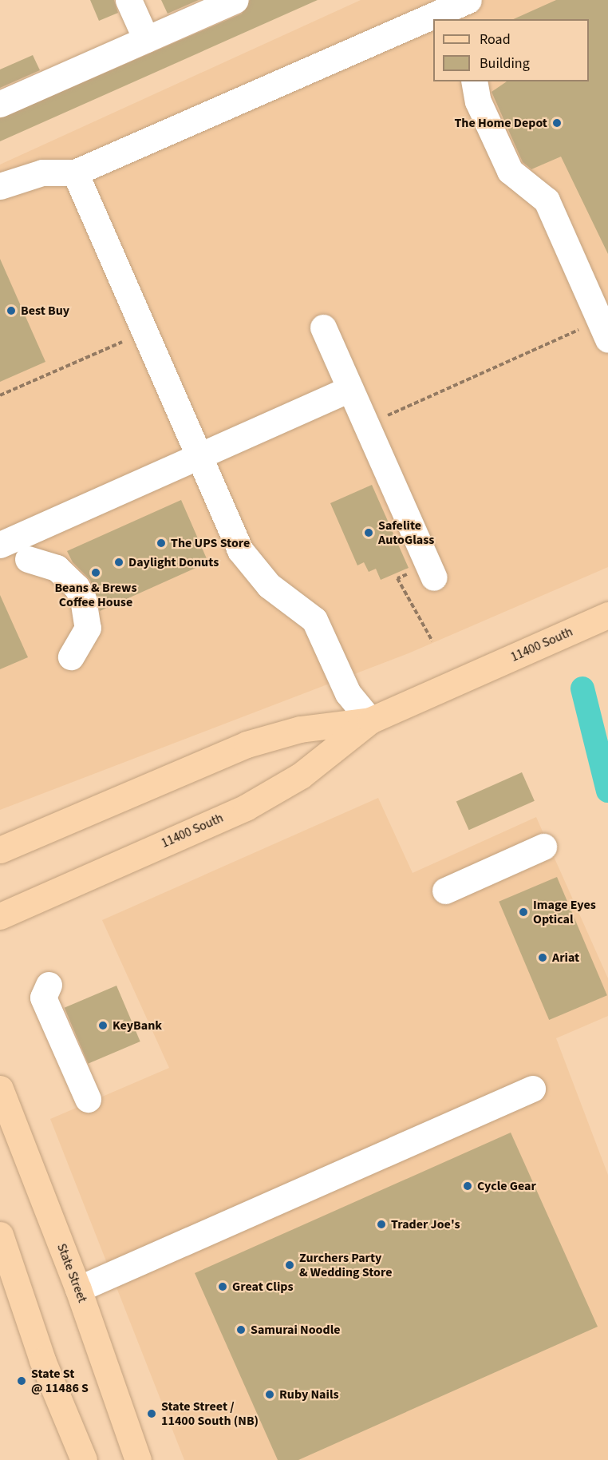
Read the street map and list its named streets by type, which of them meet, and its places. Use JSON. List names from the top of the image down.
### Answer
{
  "streets": {
    "main road": ["11400 South", "State Street"]
  },
  "places": [
    "The Home Depot",
    "Best Buy",
    "Safelite AutoGlass",
    "The UPS Store",
    "Daylight Donuts",
    "Beans & Brews Coffee House",
    "Image Eyes Optical",
    "Ariat",
    "KeyBank",
    "Cycle Gear",
    "Trader Joe's",
    "Zurchers Party & Wedding Store",
    "Great Clips",
    "Samurai Noodle",
    "State St @ 11486 S",
    "Ruby Nails",
    "State Street / 11400 South (NB)"
  ],
  "legend": ["Road", "Building"]
}
